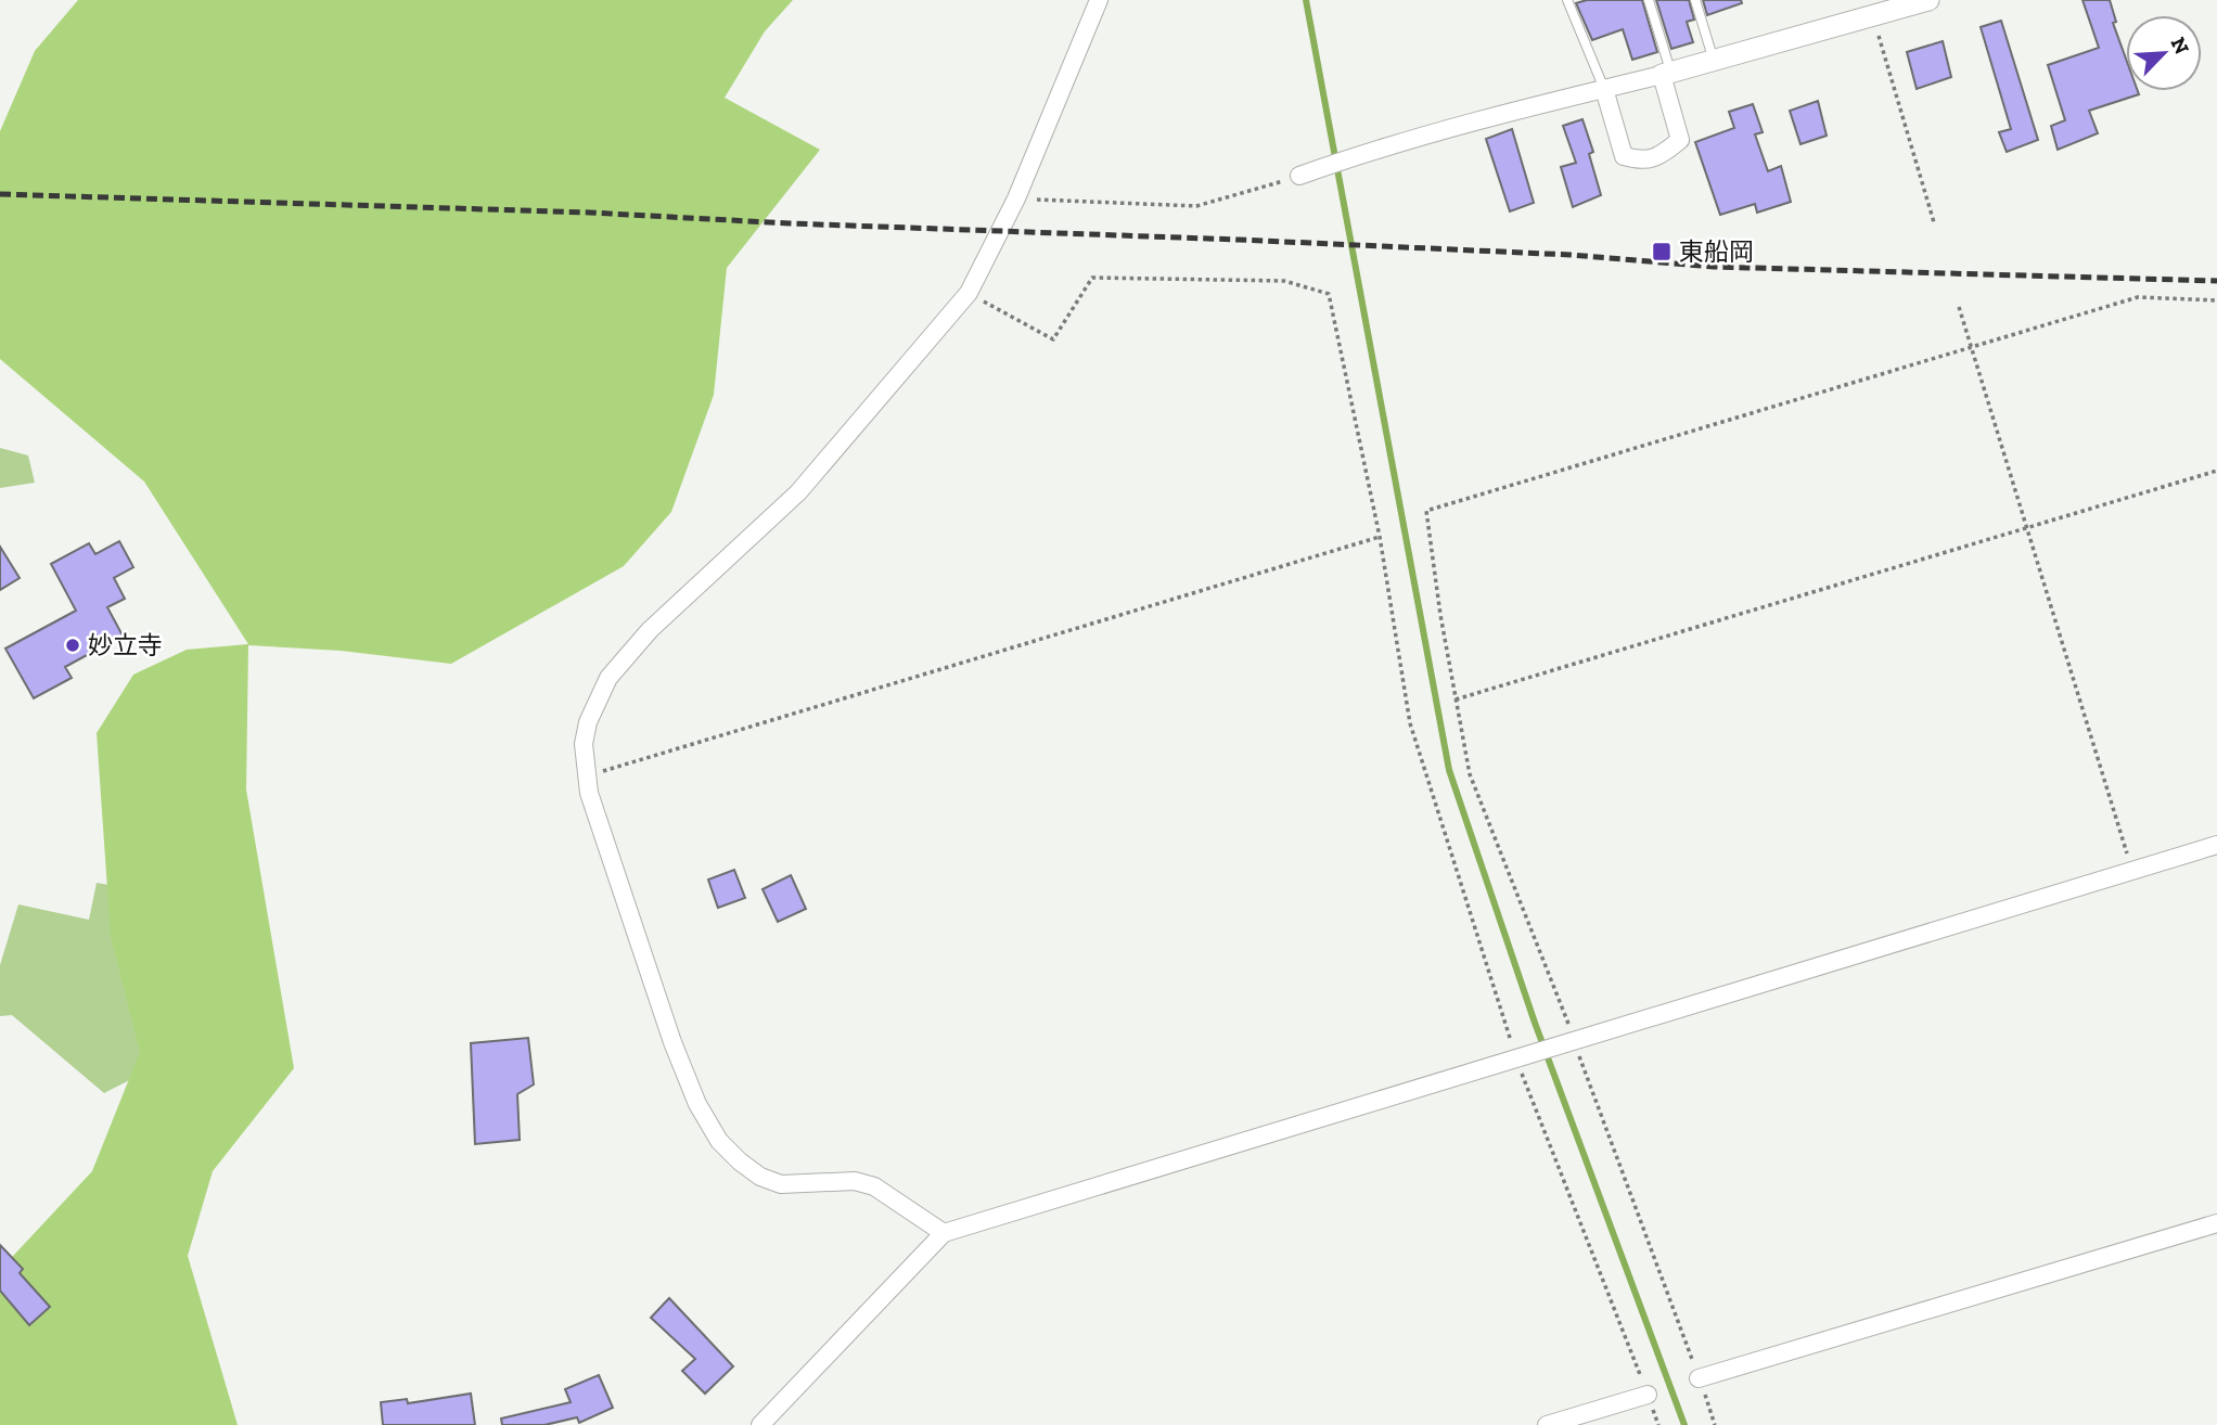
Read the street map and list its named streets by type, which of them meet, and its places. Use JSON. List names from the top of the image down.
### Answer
{
  "places": {
    "transit": ["東船岡"],
    "other": ["妙立寺"]
  },
  "north": "top right"
}
